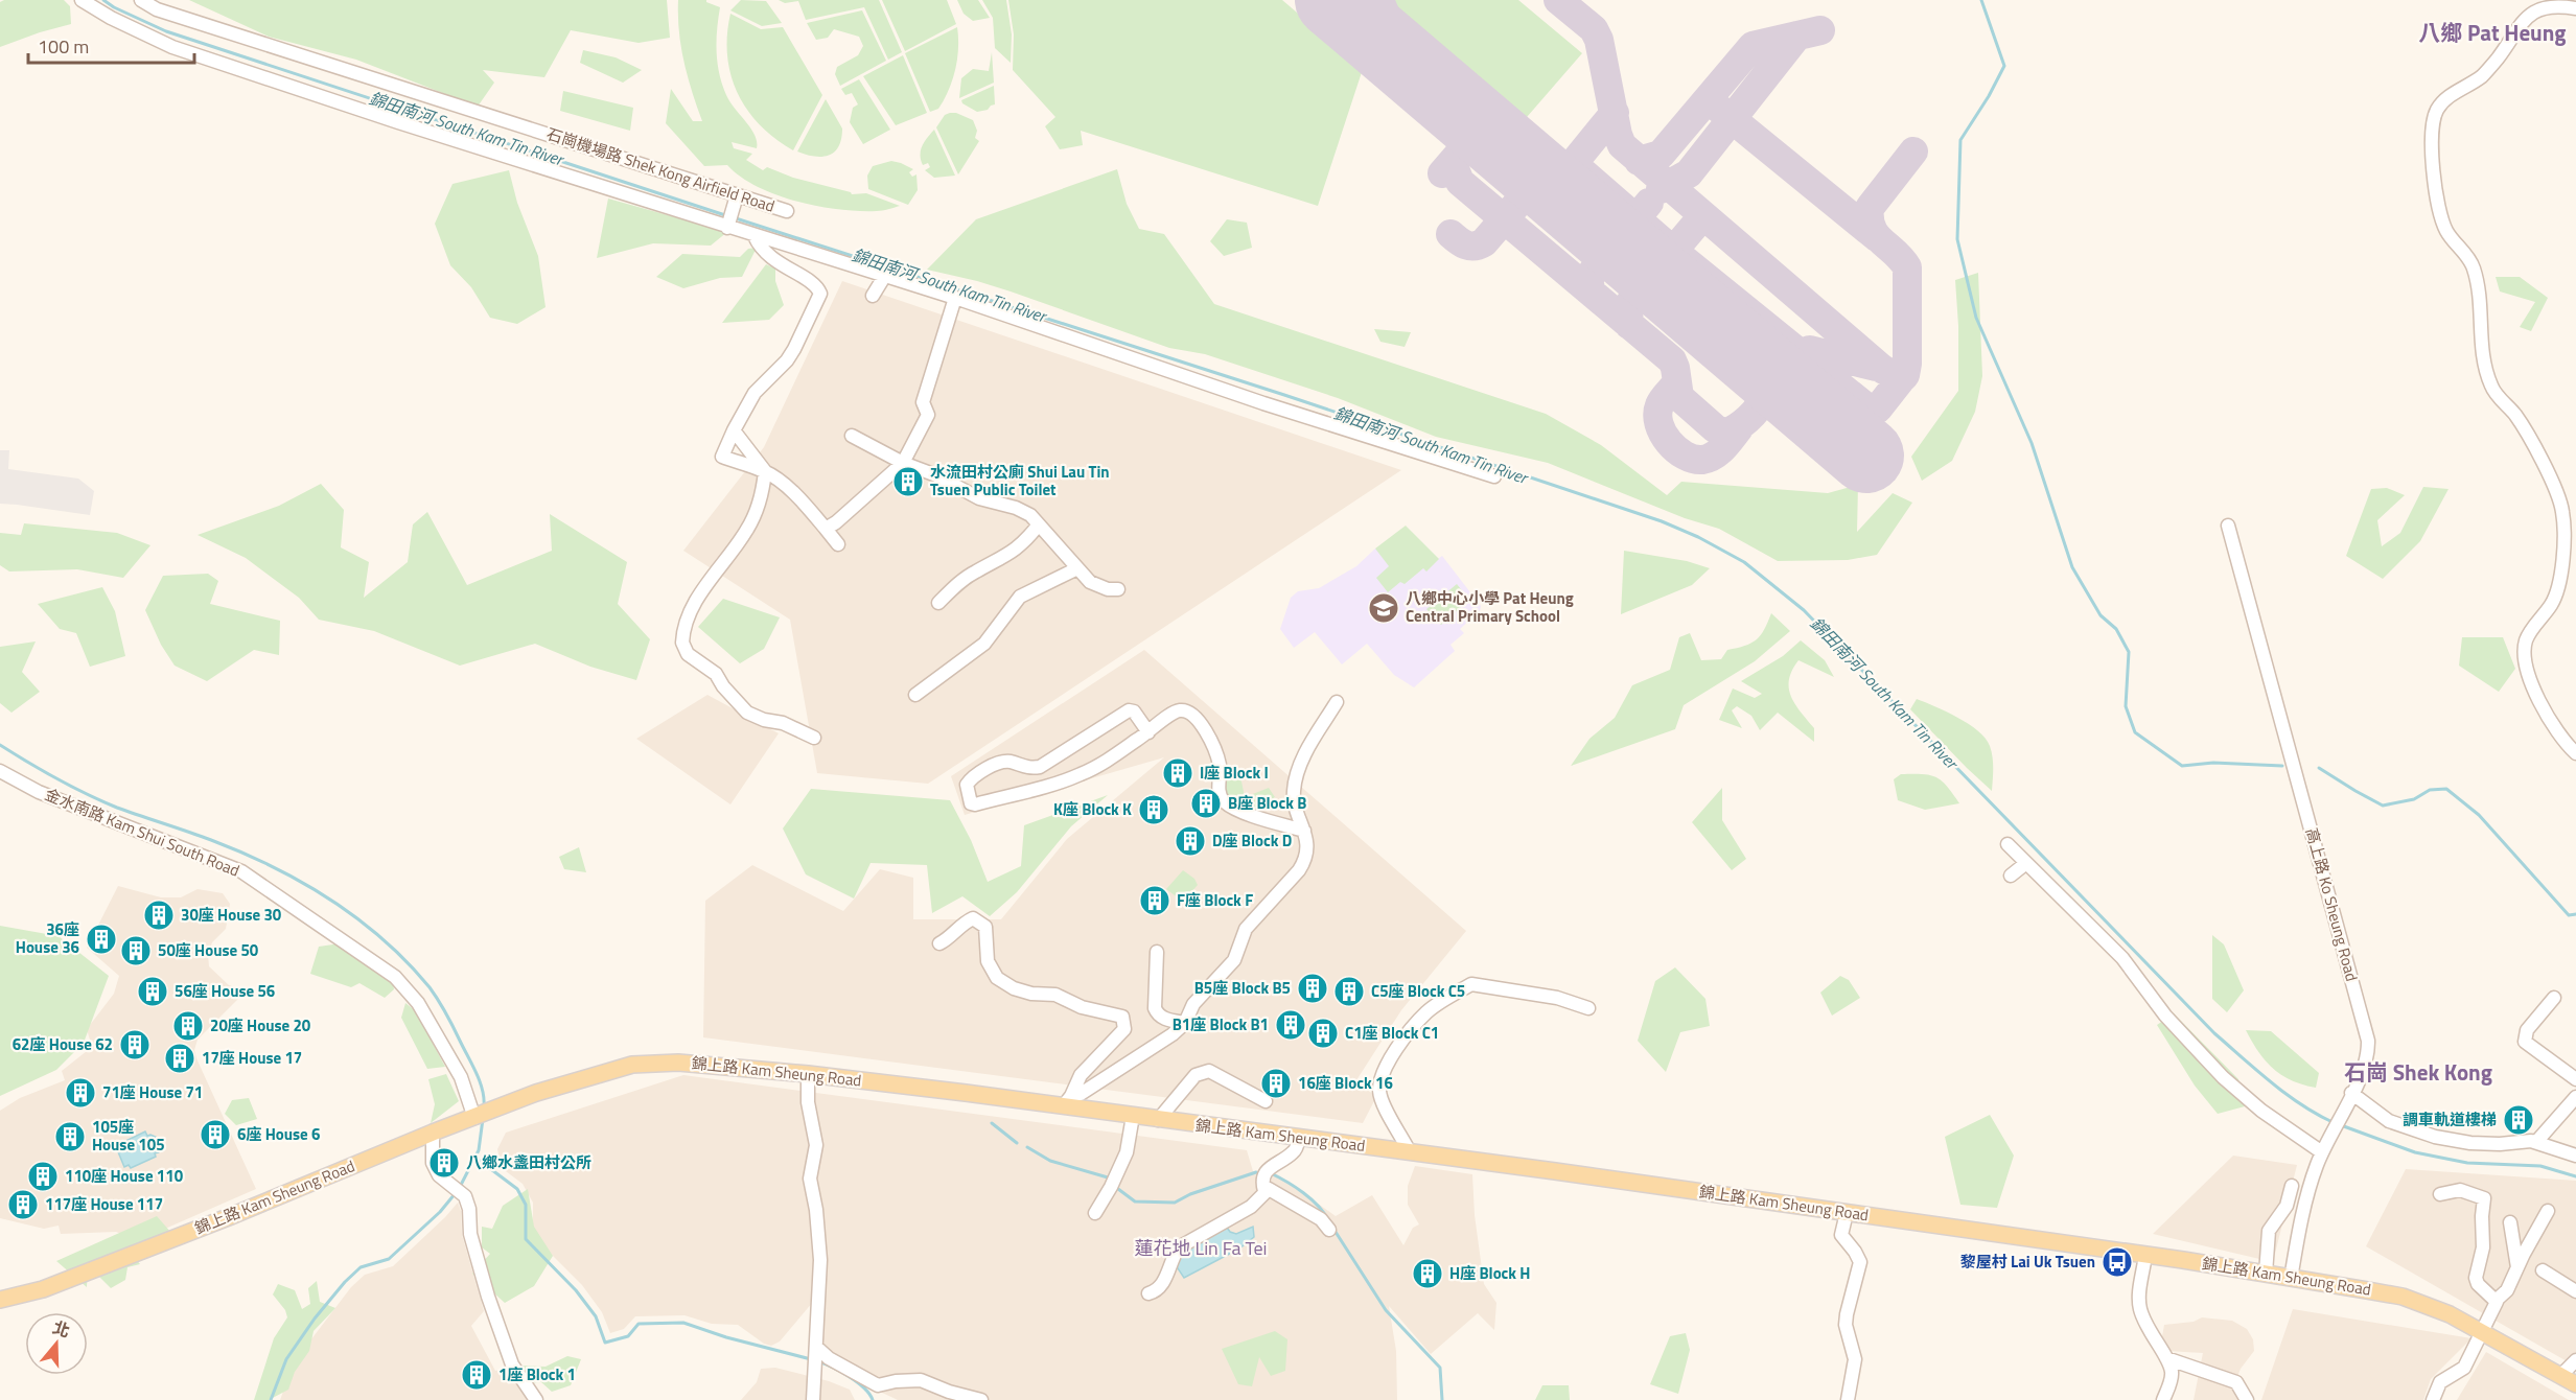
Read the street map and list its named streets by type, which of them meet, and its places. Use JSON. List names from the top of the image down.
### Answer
{
  "streets": {
    "main road": ["錦上路 Kam Sheung Road"],
    "street": ["石崗機場路 Shek Kong Airfield Road", "金水南路 Kam Shui South Road", "高上路 Ko Sheung Road"]
  },
  "crossings": [
    ["金水南路 Kam Shui South Road", "錦上路 Kam Sheung Road"],
    ["高上路 Ko Sheung Road", "錦上路 Kam Sheung Road"]
  ],
  "districts": ["八鄉 Pat Heung", "石崗 Shek Kong", "蓮花地 Lin Fa Tei"],
  "water": ["錦田南河 South Kam Tin River"],
  "places": {
    "building": [
      "水流田村公廁 Shui Lau Tin Tsuen Public Toilet",
      "I座 Block I",
      "B座 Block B",
      "K座 Block K",
      "D座 Block D",
      "F座 Block F",
      "30座 House 30",
      "36座 House 36",
      "50座 House 50",
      "B5座 Block B5",
      "56座 House 56",
      "C5座 Block C5",
      "B1座 Block B1",
      "20座 House 20",
      "C1座 Block C1",
      "62座 House 62",
      "17座 House 17",
      "16座 Block 16",
      "71座 House 71",
      "調車軌道樓梯",
      "6座 House 6",
      "105座 House 105",
      "八鄉水盞田村公所",
      "110座 House 110",
      "117座 House 117",
      "H座 Block H",
      "1座 Block 1"
    ],
    "school or university": ["八鄉中心小學 Pat Heung Central Primary School"],
    "bus stop": ["黎屋村 Lai Uk Tsuen"]
  },
  "scale_bar": "100 m",
  "north": "top"
}
